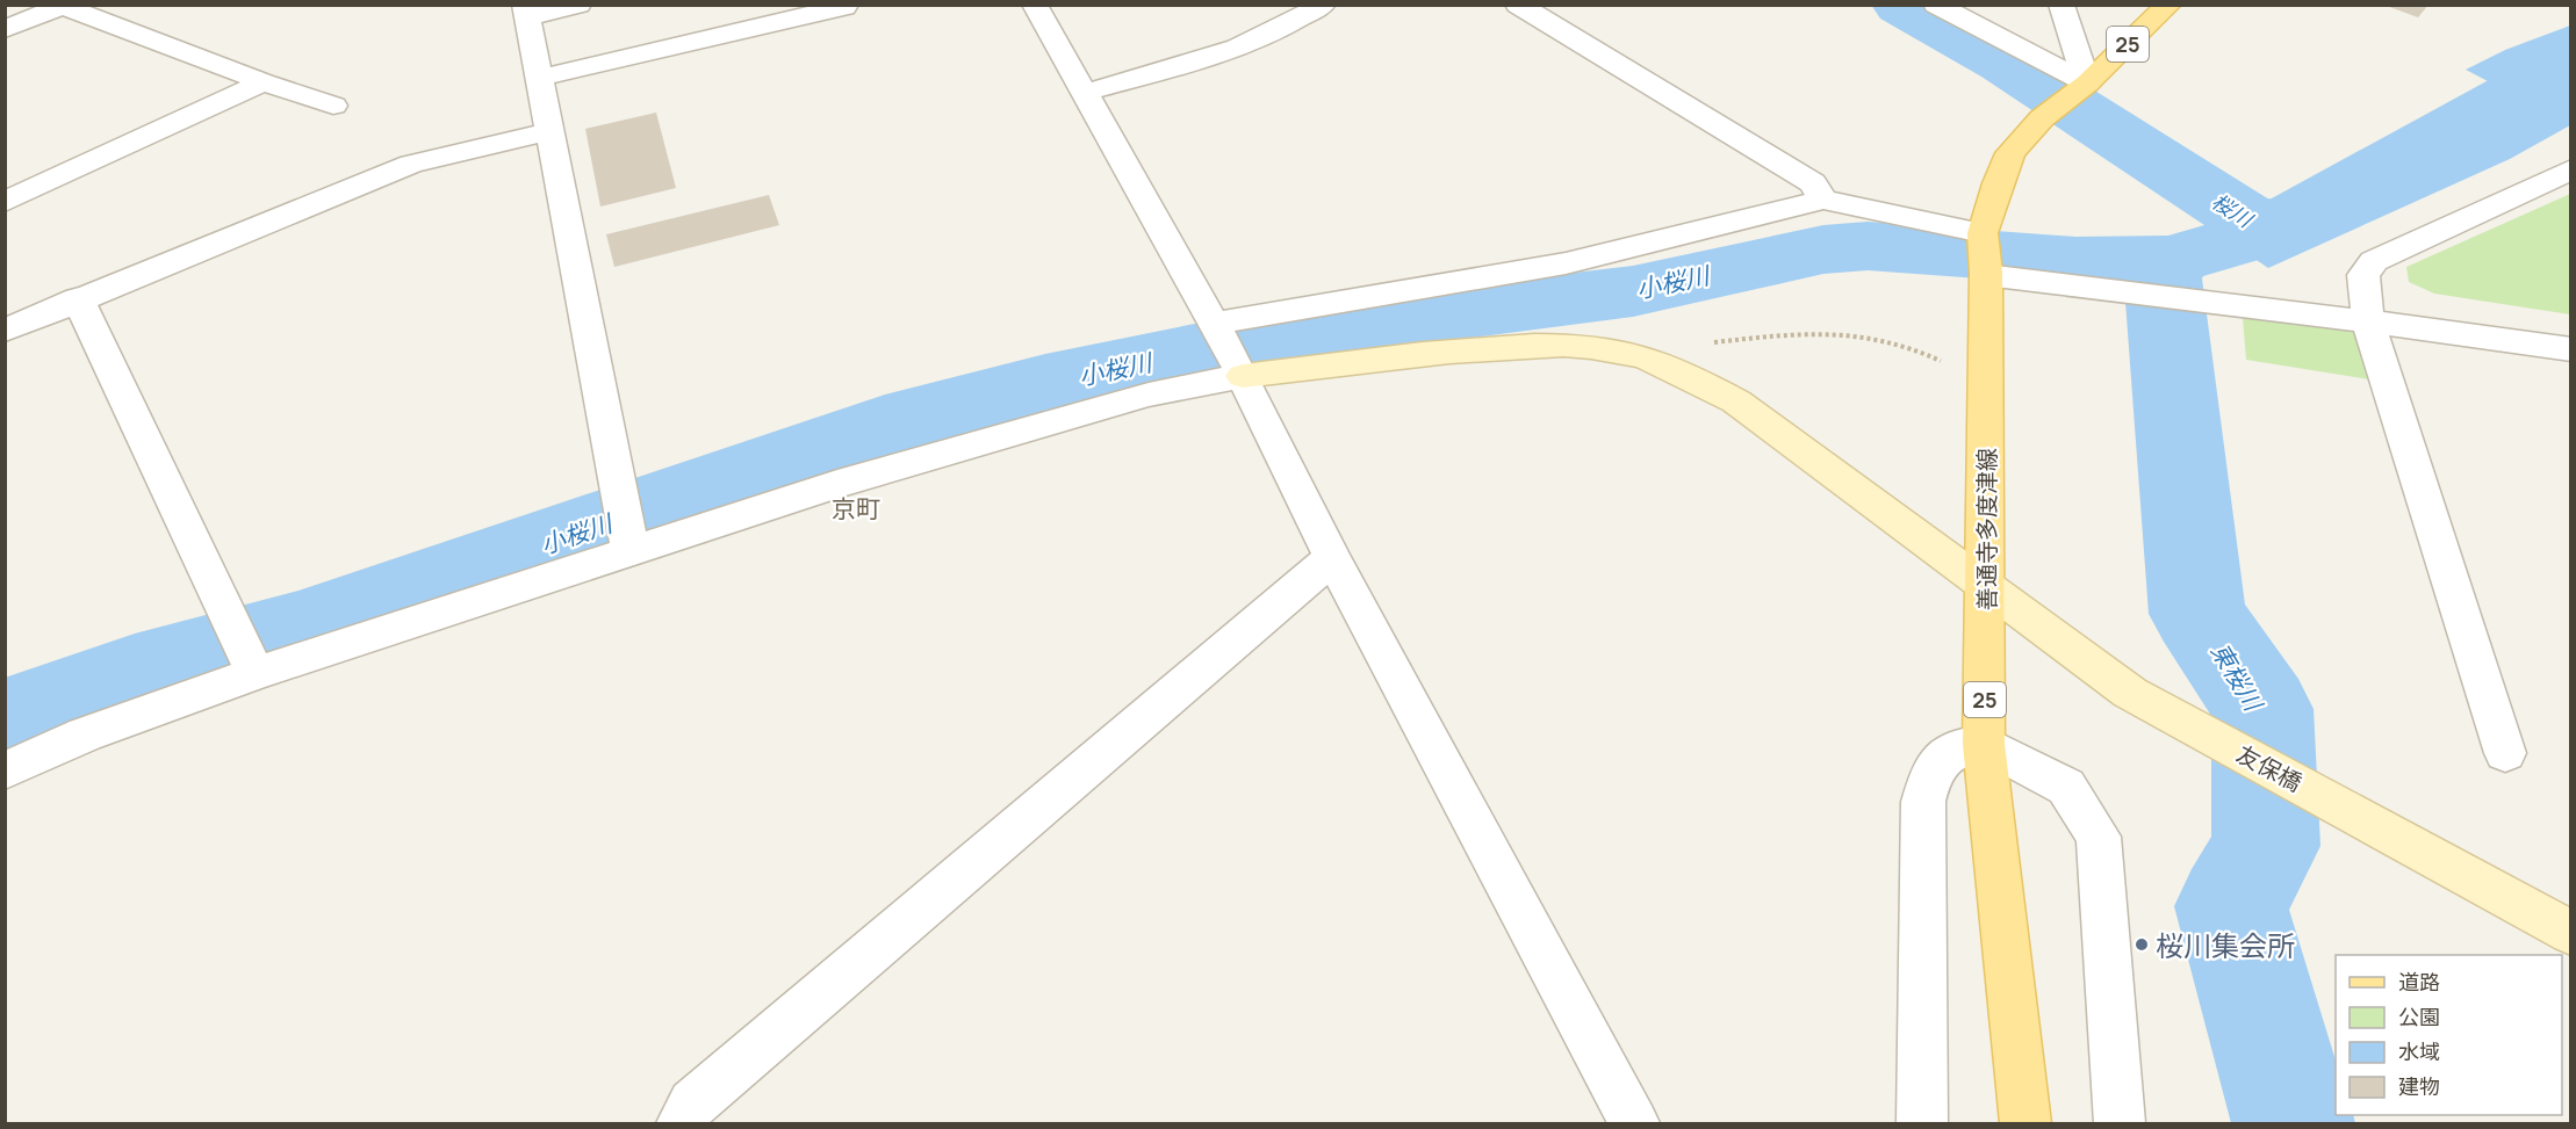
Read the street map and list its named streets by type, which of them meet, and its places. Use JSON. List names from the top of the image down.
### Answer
{
  "streets": {
    "main road": ["25", "善通寺多度津線"],
    "street": ["友保橋"]
  },
  "crossings": [
    ["善通寺多度津線", "友保橋"]
  ],
  "districts": ["京町"],
  "water": ["桜川", "小桜川", "東桜川"],
  "places": ["桜川集会所"],
  "legend": [
    "道路",
    "公園",
    "水域",
    "建物"
  ]
}
